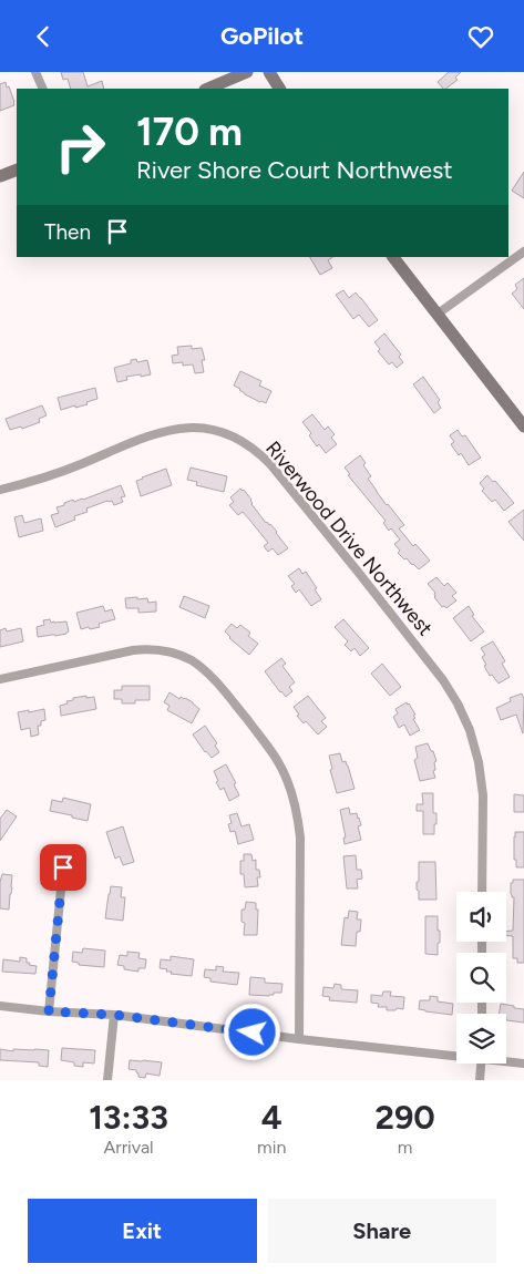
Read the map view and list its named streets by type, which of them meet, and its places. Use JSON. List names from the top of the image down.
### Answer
{
  "streets": {
    "street": ["Riverwood Drive Northwest"]
  },
  "page": {
    "header": "GoPilot",
    "turn": ["170 m", "River Shore Court Northwest"],
    "then": "Then",
    "eta": [
      "13:33",
      "Arrival",
      "4",
      "min",
      "290",
      "m"
    ],
    "buttons": ["Exit", "Share"]
  }
}
